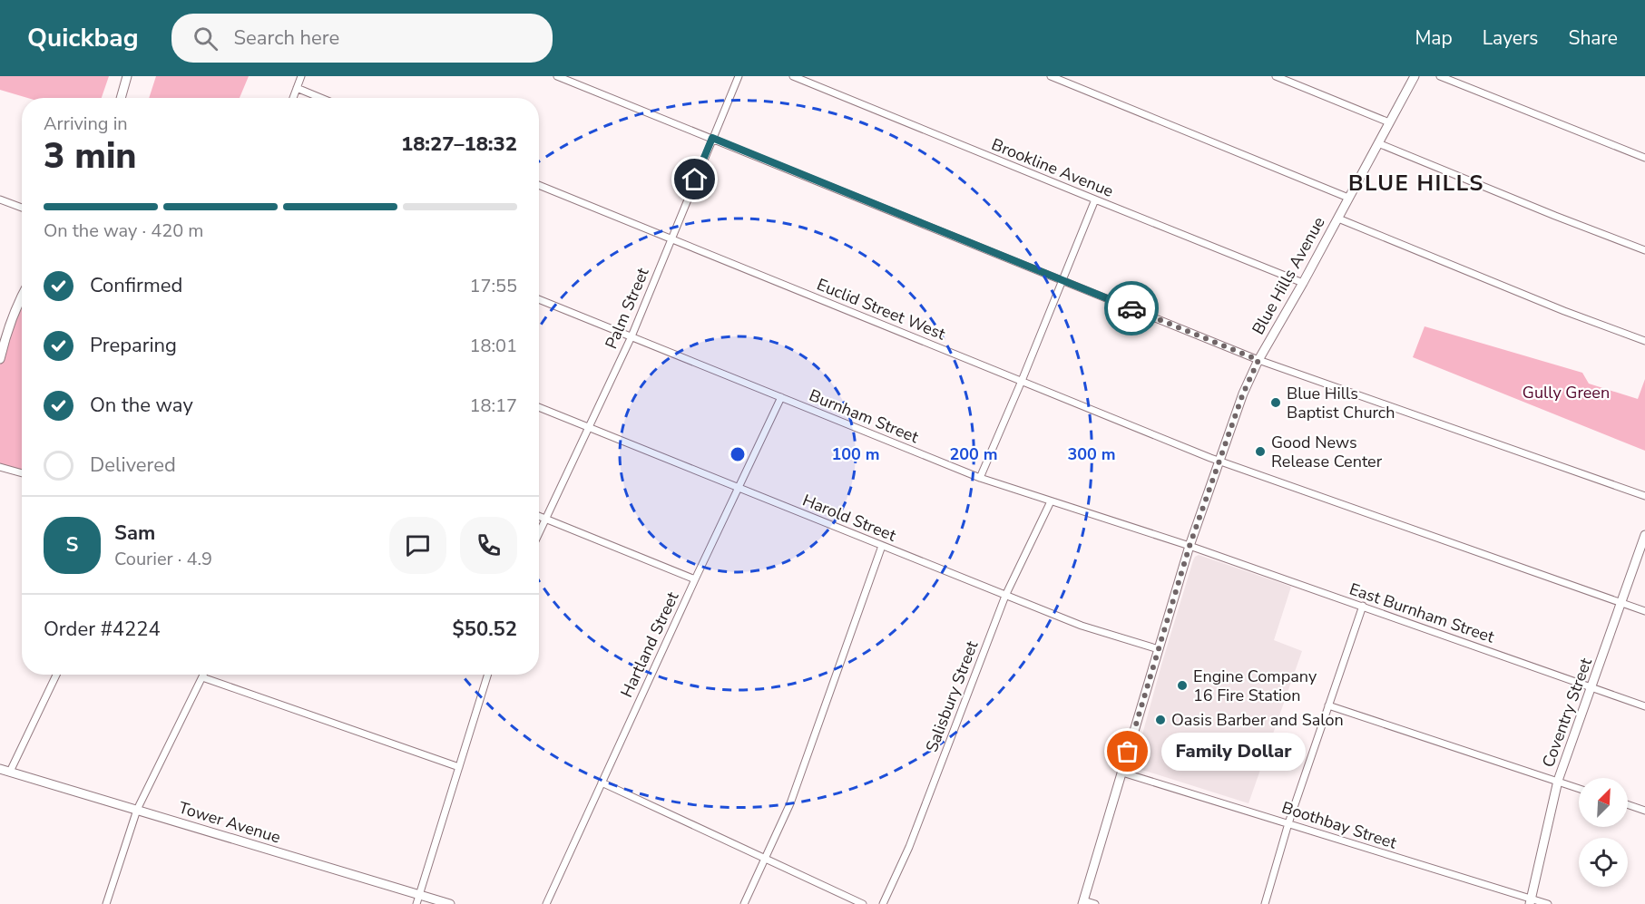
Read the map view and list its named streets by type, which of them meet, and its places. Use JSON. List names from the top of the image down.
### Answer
{
  "streets": {
    "main road": ["Blue Hills Avenue", "Coventry Street", "Tower Avenue"],
    "street": [
      "Brookline Avenue",
      "Palm Street",
      "Euclid Street West",
      "Burnham Street",
      "Harold Street",
      "East Burnham Street",
      "Hartland Street",
      "Salisbury Street",
      "Boothbay Street"
    ]
  },
  "crossings": [
    ["Brookline Avenue", "Blue Hills Avenue"],
    ["Blue Hills Avenue", "Euclid Street West"],
    ["Blue Hills Avenue", "Burnham Street"],
    ["Blue Hills Avenue", "Harold Street"],
    ["Blue Hills Avenue", "East Burnham Street"],
    ["Blue Hills Avenue", "Boothbay Street"],
    ["Palm Street", "Euclid Street West"],
    ["Palm Street", "Burnham Street"],
    ["Palm Street", "Harold Street"],
    ["Euclid Street West", "Coventry Street"],
    ["Burnham Street", "East Burnham Street"],
    ["Burnham Street", "Hartland Street"],
    ["Burnham Street", "Salisbury Street"],
    ["Harold Street", "Hartland Street"],
    ["Harold Street", "Salisbury Street"],
    ["East Burnham Street", "Coventry Street"],
    ["Coventry Street", "Boothbay Street"]
  ],
  "districts": ["BLUE HILLS"],
  "parks": ["Gully Green"],
  "places": [
    "Blue Hills Baptist Church",
    "Good News Release Center",
    "Engine Company 16 Fire Station",
    "Oasis Barber and Salon",
    "Family Dollar"
  ],
  "north": "top right",
  "page": {
    "header": "Quickbag",
    "search": "Search here",
    "nav": ["Map", "Layers", "Share"],
    "heading": ["3 min", "Arriving in", "18:27–18:32"],
    "panel": [
      "Sam",
      "Courier · 4.9",
      "Order #4224",
      "$50.52"
    ],
    "bar": "On the way · 420 m",
    "list": [
      ["Confirmed", "17:55"],
      ["Preparing", "18:01"],
      ["On the way", "18:17"],
      "Delivered"
    ],
    "round": "S",
    "bubble": "Family Dollar"
  },
  "rings": ["100 m", "200 m", "300 m"]
}
